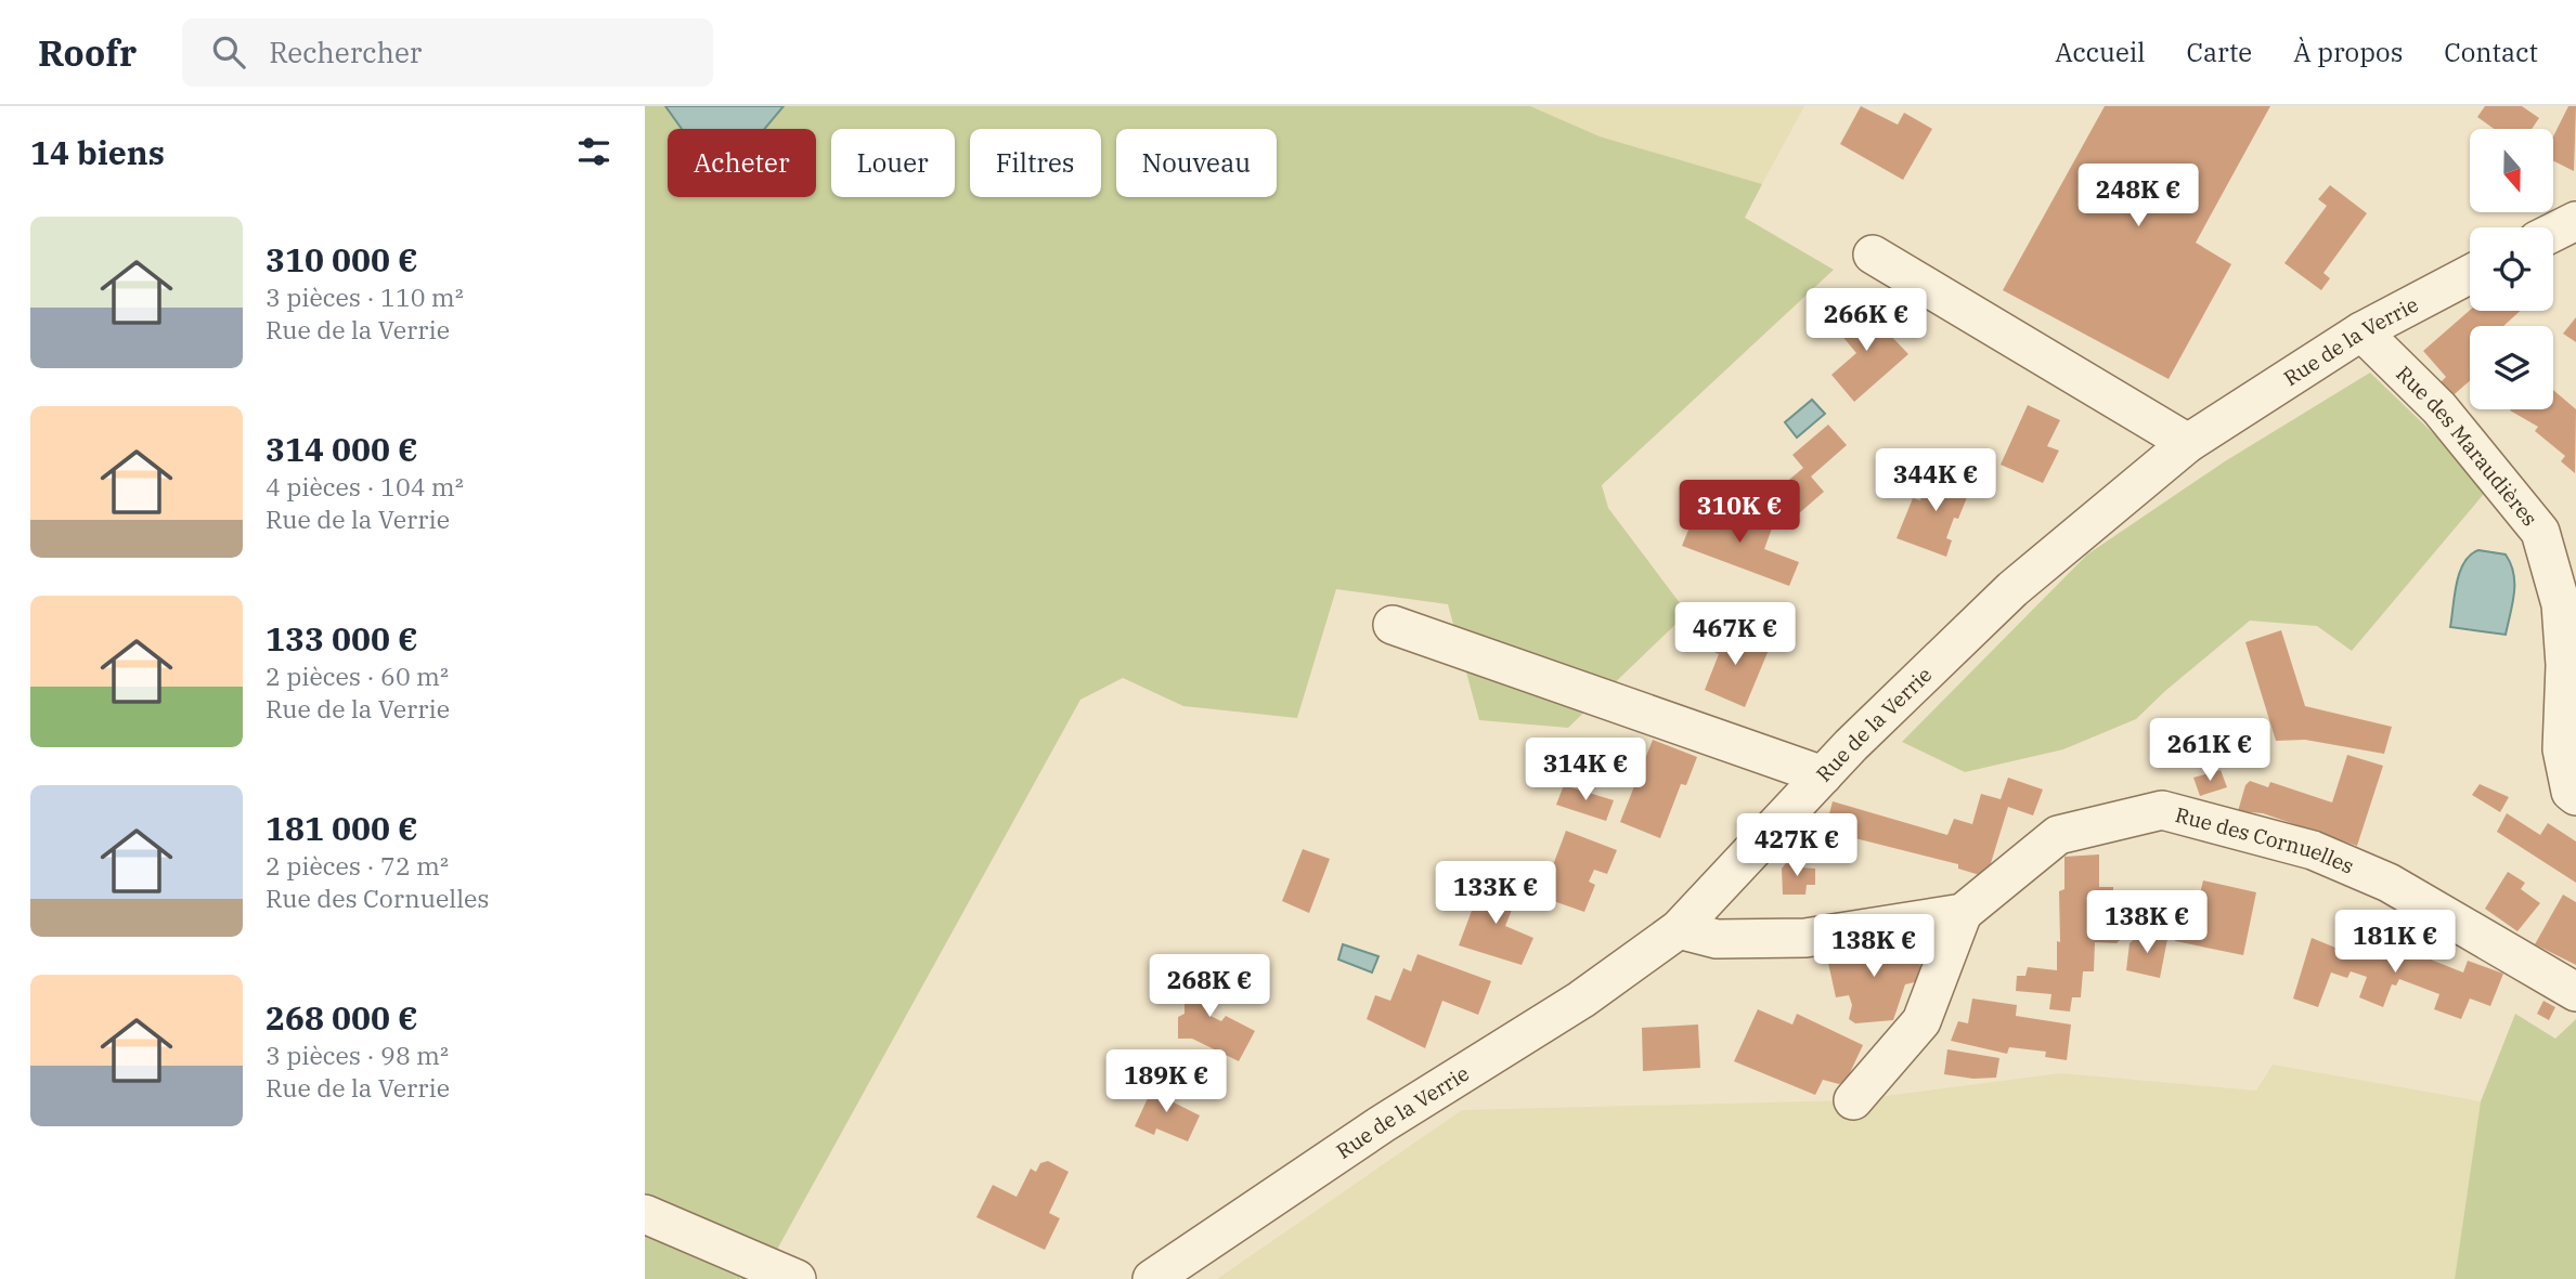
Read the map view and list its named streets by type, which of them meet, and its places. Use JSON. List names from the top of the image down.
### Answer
{
  "streets": {
    "street": ["Rue de la Verrie", "Rue des Maraudières", "Rue des Cornuelles"]
  },
  "crossings": [
    ["Rue de la Verrie", "Rue des Maraudières"]
  ],
  "north": "bottom",
  "page": {
    "header": "Roofr",
    "search": "Rechercher",
    "nav": [
      "Accueil",
      "Carte",
      "À propos",
      "Contact"
    ],
    "heading": "14 biens",
    "chip": [
      "Acheter",
      "Louer",
      "Filtres",
      "Nouveau"
    ],
    "price": [
      "248K €",
      "266K €",
      "344K €",
      "310K €",
      "467K €",
      "261K €",
      "314K €",
      "427K €",
      "133K €",
      "138K €",
      "181K €",
      "138K €",
      "268K €",
      "189K €"
    ],
    "list": [
      {
        "name": "310 000 €",
        "note": "3 pièces · 110 m² · Rue de la Verrie"
      },
      {
        "name": "314 000 €",
        "note": "4 pièces · 104 m² · Rue de la Verrie"
      },
      {
        "name": "133 000 €",
        "note": "2 pièces · 60 m² · Rue de la Verrie"
      },
      {
        "name": "181 000 €",
        "note": "2 pièces · 72 m² · Rue des Cornuelles"
      },
      {
        "name": "268 000 €",
        "note": "3 pièces · 98 m² · Rue de la Verrie"
      }
    ]
  }
}
